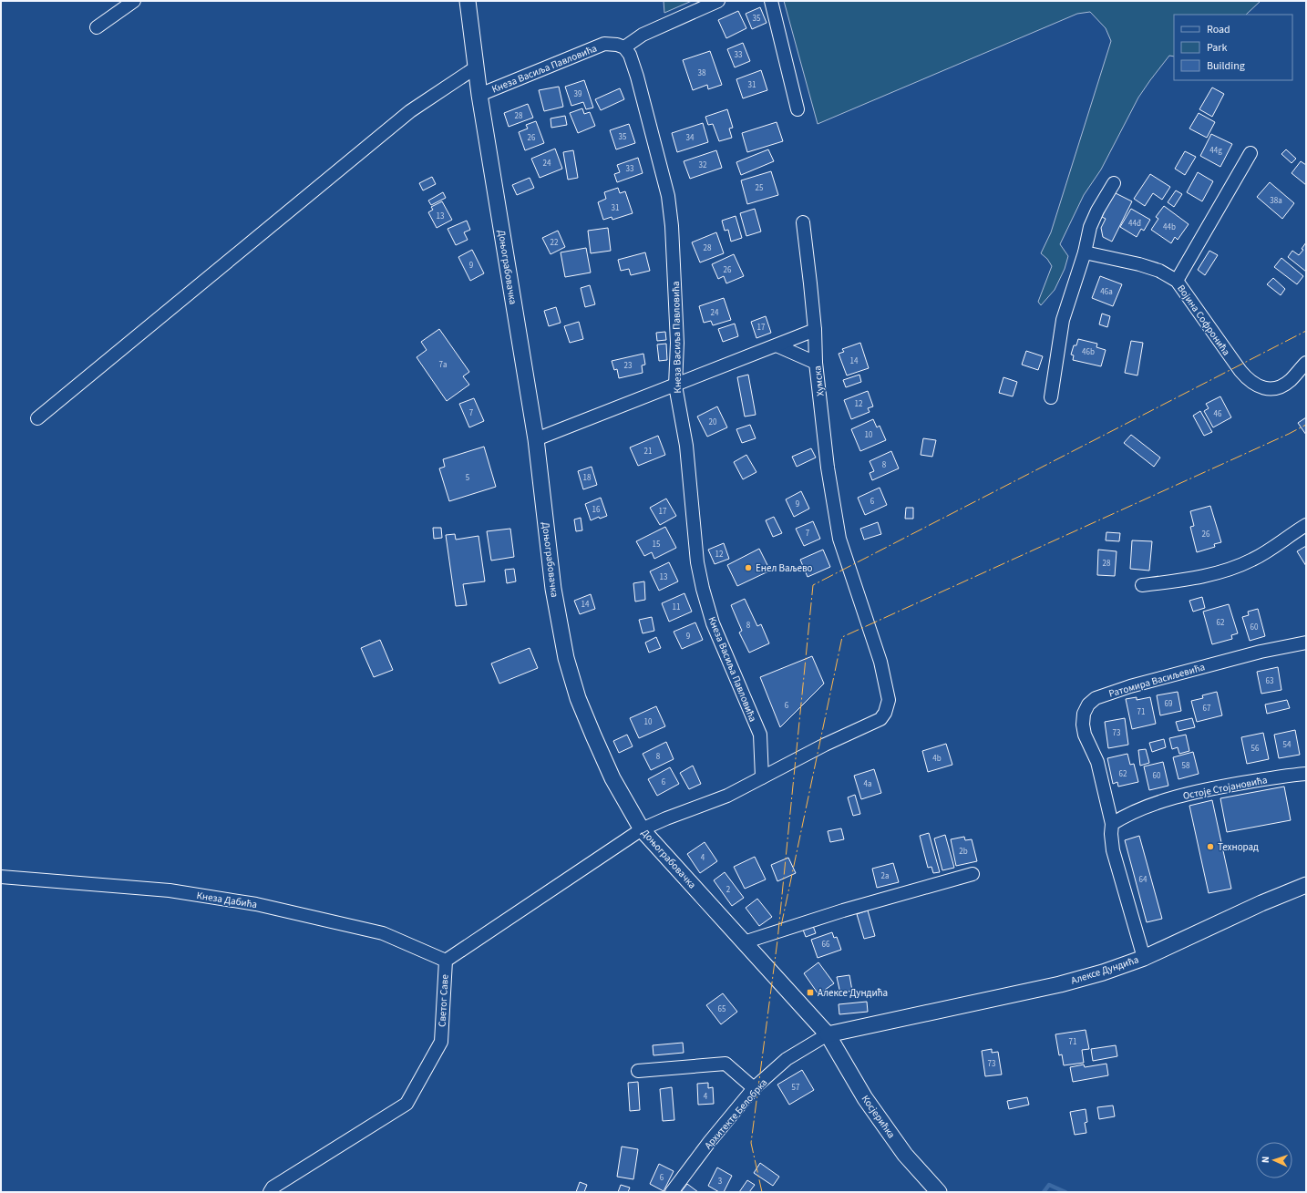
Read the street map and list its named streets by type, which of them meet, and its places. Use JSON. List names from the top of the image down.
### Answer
{
  "streets": {
    "street": [
      "Кнеза Васиља Павловића",
      "Доњограбовачка",
      "Војина Софронића",
      "Хумска",
      "Ратомира Васиљевића",
      "Остоје Стојановића",
      "Кнеза Дабића",
      "Алексе Дундића",
      "Светог Саве",
      "Архитекте Белобрка",
      "Косјерићка"
    ]
  },
  "crossings": [
    ["Кнеза Васиља Павловића", "Доњограбовачка"],
    ["Кнеза Васиља Павловића", "Хумска"],
    ["Кнеза Васиља Павловића", "Светог Саве"],
    ["Доњограбовачка", "Алексе Дундића"],
    ["Доњограбовачка", "Светог Саве"],
    ["Доњограбовачка", "Архитекте Белобрка"],
    ["Доњограбовачка", "Косјерићка"],
    ["Хумска", "Светог Саве"],
    ["Ратомира Васиљевића", "Остоје Стојановића"],
    ["Кнеза Дабића", "Светог Саве"],
    ["Алексе Дундића", "Архитекте Белобрка"],
    ["Алексе Дундића", "Косјерићка"],
    ["Архитекте Белобрка", "Косјерићка"]
  ],
  "places": {
    "other": ["Енел Ваљево", "Технорад"],
    "transit": ["Алексе Дундића"]
  },
  "house_numbers": [
    "35",
    "33",
    "38",
    "31",
    "39",
    "28",
    "35",
    "26",
    "34",
    "44g",
    "24",
    "32",
    "33",
    "25",
    "38a",
    "31",
    "13",
    "44đ",
    "44b",
    "22",
    "28",
    "9",
    "26",
    "46a",
    "24",
    "17",
    "46b",
    "14",
    "7a",
    "23",
    "12",
    "7",
    "46",
    "20",
    "10",
    "21",
    "8",
    "5",
    "18",
    "6",
    "9",
    "16",
    "17",
    "7",
    "26",
    "15",
    "12",
    "28",
    "13",
    "14",
    "11",
    "62",
    "8",
    "60",
    "9",
    "63",
    "69",
    "6",
    "67",
    "71",
    "10",
    "73",
    "54",
    "56",
    "8",
    "4b",
    "58",
    "62",
    "60",
    "6",
    "4a",
    "2b",
    "4",
    "2a",
    "64",
    "2",
    "66",
    "65",
    "71",
    "73",
    "57",
    "4",
    "6",
    "3"
  ],
  "legend": ["Road", "Park", "Building"],
  "north": "left"
}
